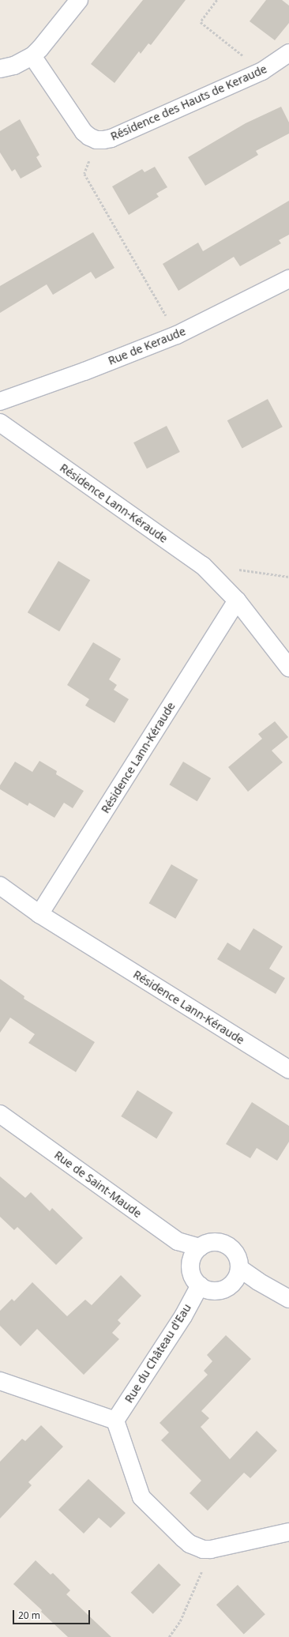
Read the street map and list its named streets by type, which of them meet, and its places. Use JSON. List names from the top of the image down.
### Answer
{
  "streets": {
    "street": [
      "Résidence des Hauts de Keraude",
      "Rue de Keraude",
      "Résidence Lann-Kéraude",
      "Rue de Saint-Maude",
      "Rue du Château d'Eau"
    ]
  },
  "crossings": [
    ["Rue de Saint-Maude", "Rue du Château d'Eau"]
  ],
  "scale_bar": "20 m"
}
